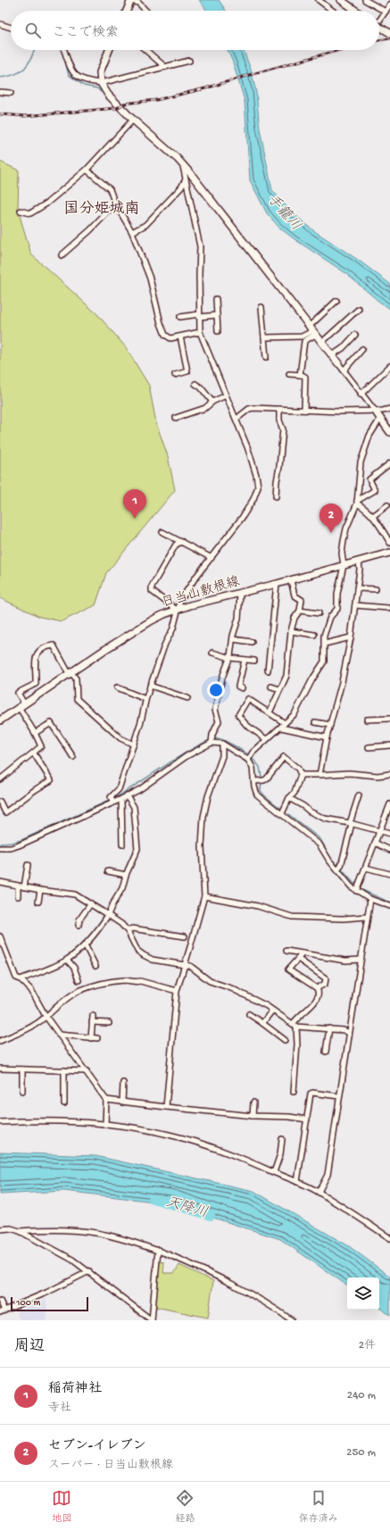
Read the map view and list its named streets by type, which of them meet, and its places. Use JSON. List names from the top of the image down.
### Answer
{
  "streets": {
    "street": ["日当山敷根線"]
  },
  "districts": ["国分姫城南"],
  "water": ["手籠川", "天降川"],
  "scale_bar": "100 m",
  "page": {
    "search": "ここで検索",
    "pins": ["1", "2"],
    "scale": "100 m",
    "heading": ["周辺", "2件"],
    "list": [
      {
        "mark": "1",
        "name": "稲荷神社",
        "note": "寺社",
        "value": "240 m"
      },
      {
        "mark": "2",
        "name": "セブン-イレブン",
        "note": "スーパー · 日当山敷根線",
        "value": "250 m"
      }
    ],
    "nav": ["地図", "経路", "保存済み"]
  }
}
